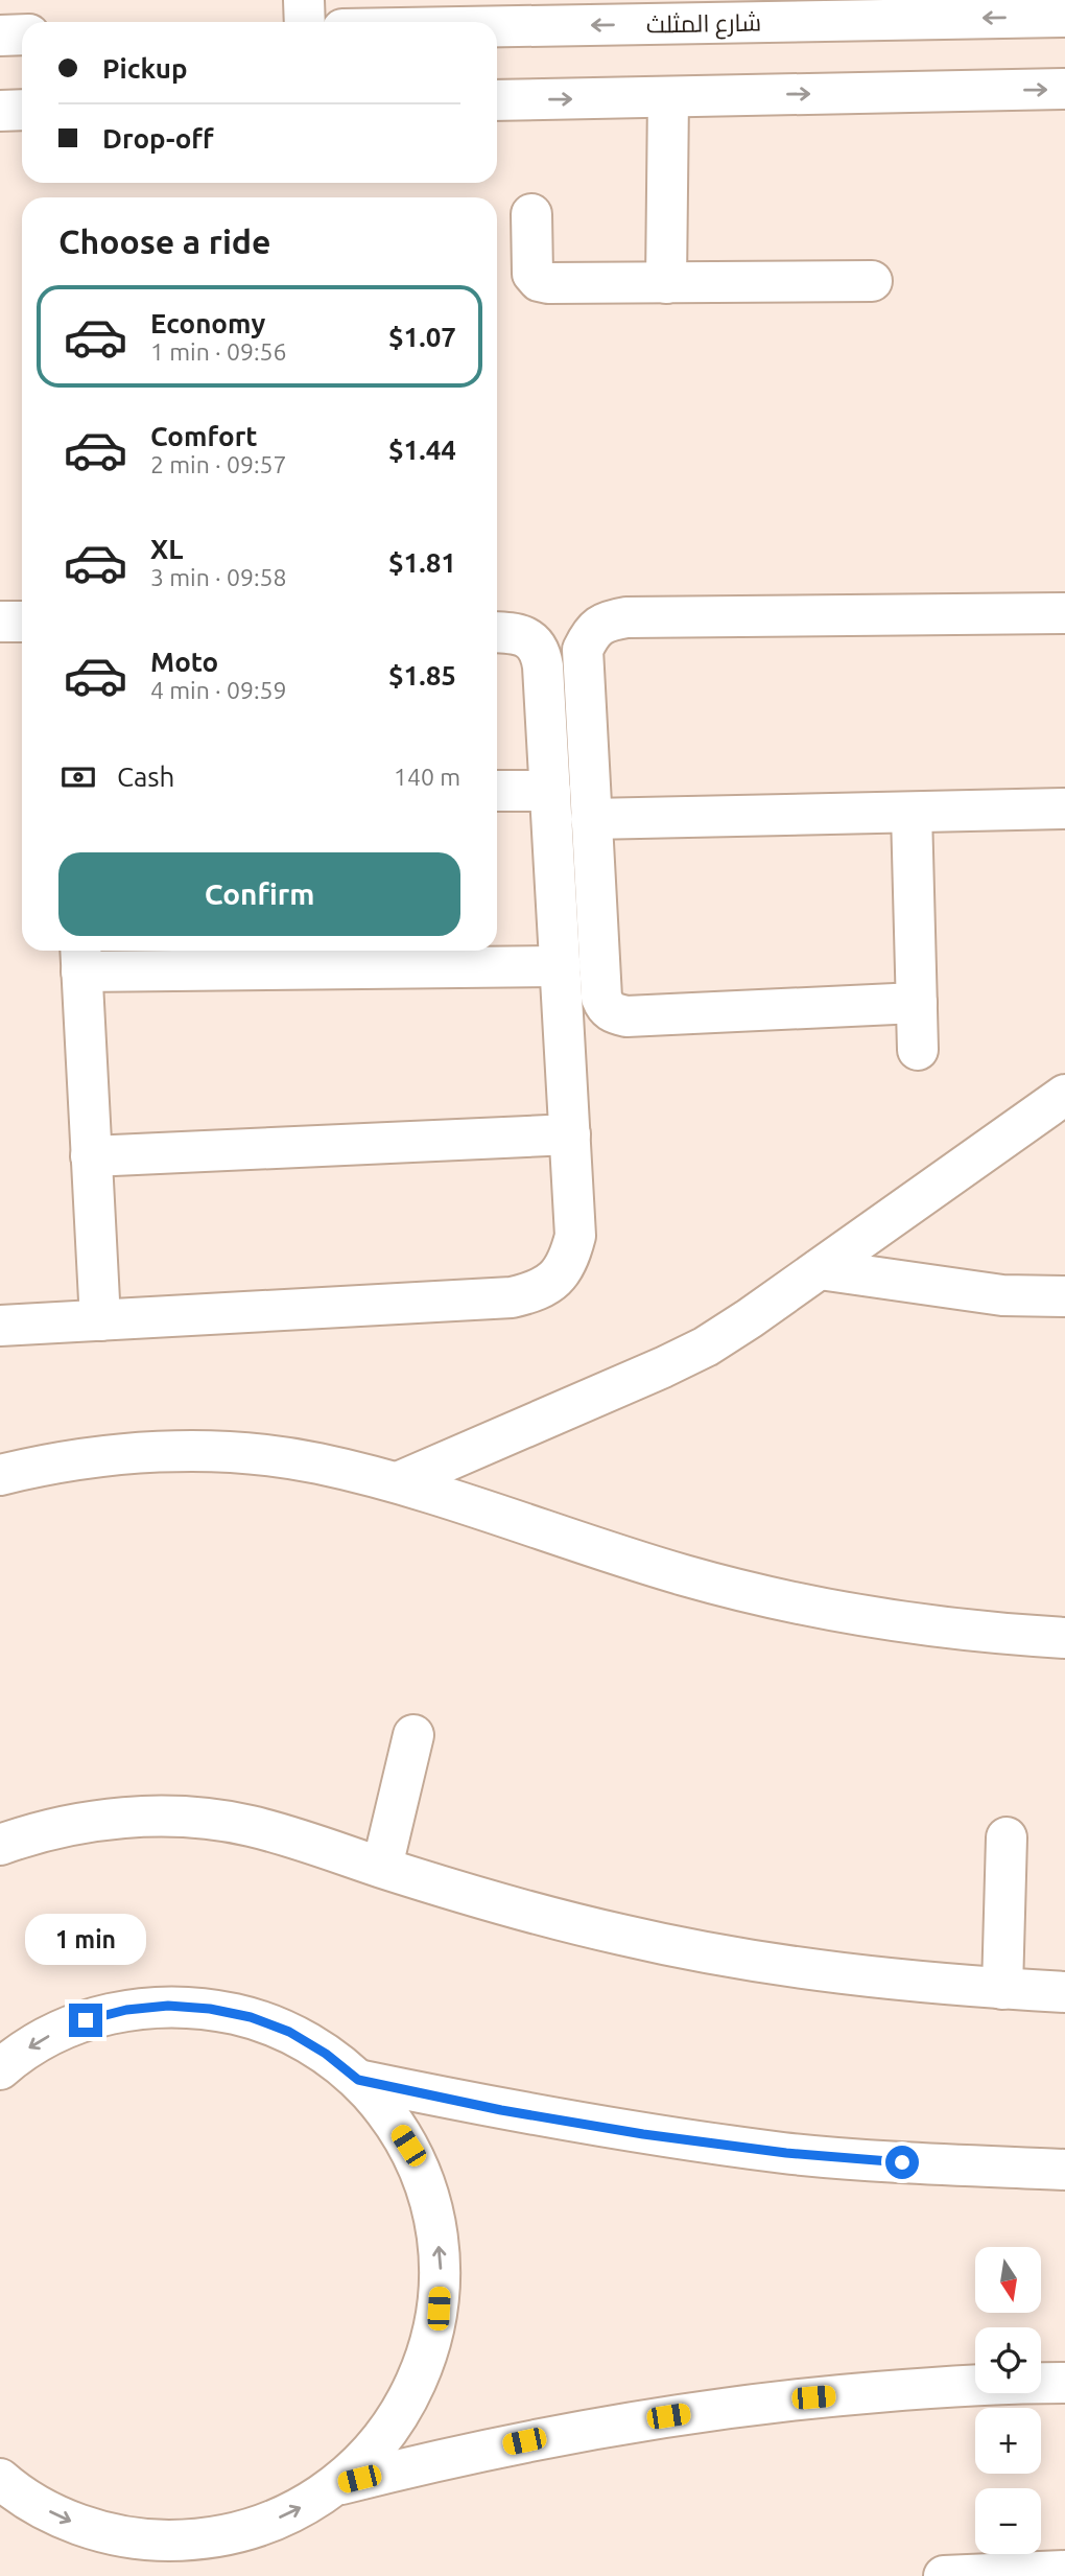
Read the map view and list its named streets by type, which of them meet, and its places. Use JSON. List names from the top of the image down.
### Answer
{
  "streets": {
    "street": ["شارع المثلث"]
  },
  "north": "bottom",
  "page": {
    "banner": ["Pickup", "Drop-off"],
    "heading": "Choose a ride",
    "list": [
      {
        "name": "Economy",
        "note": "1 min · 09:56",
        "value": "$1.07"
      },
      {
        "name": "Comfort",
        "note": "2 min · 09:57",
        "value": "$1.44"
      },
      {
        "name": "XL",
        "note": "3 min · 09:58",
        "value": "$1.81"
      },
      {
        "name": "Moto",
        "note": "4 min · 09:59",
        "value": "$1.85"
      }
    ],
    "pay": ["Cash", "140 m"],
    "buttons": "Confirm",
    "bubble": "1 min",
    "map_buttons": ["+", "−"]
  }
}
